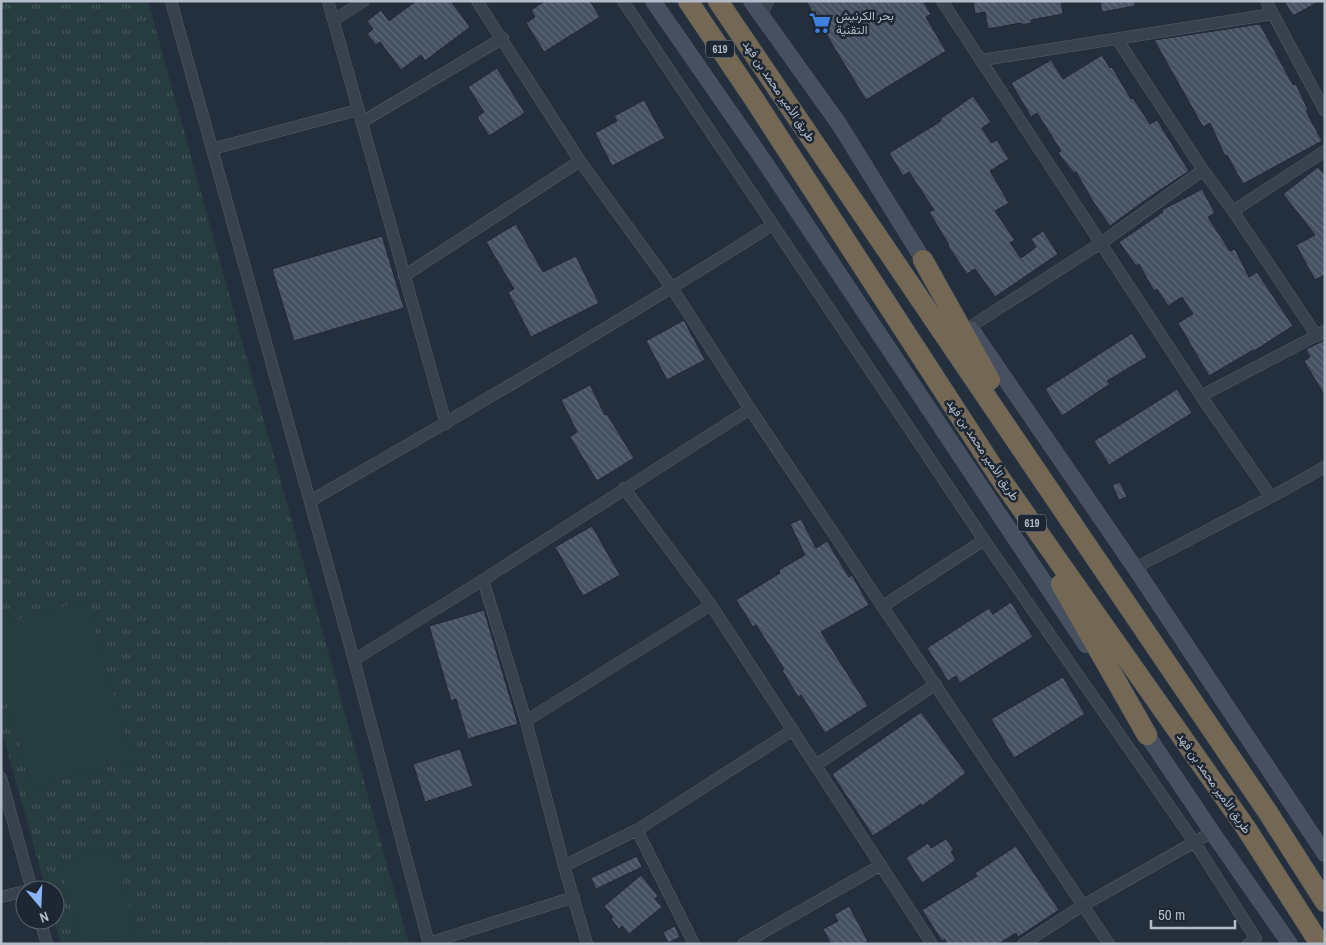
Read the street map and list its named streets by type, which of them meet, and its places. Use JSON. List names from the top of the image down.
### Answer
{
  "streets": {
    "highway": ["619", "طريق الأمير محمد بن فهد"]
  },
  "places": {
    "supermarket": ["بحر الكرنيش التقنية"]
  },
  "scale_bar": "50 m",
  "north": "bottom"
}
